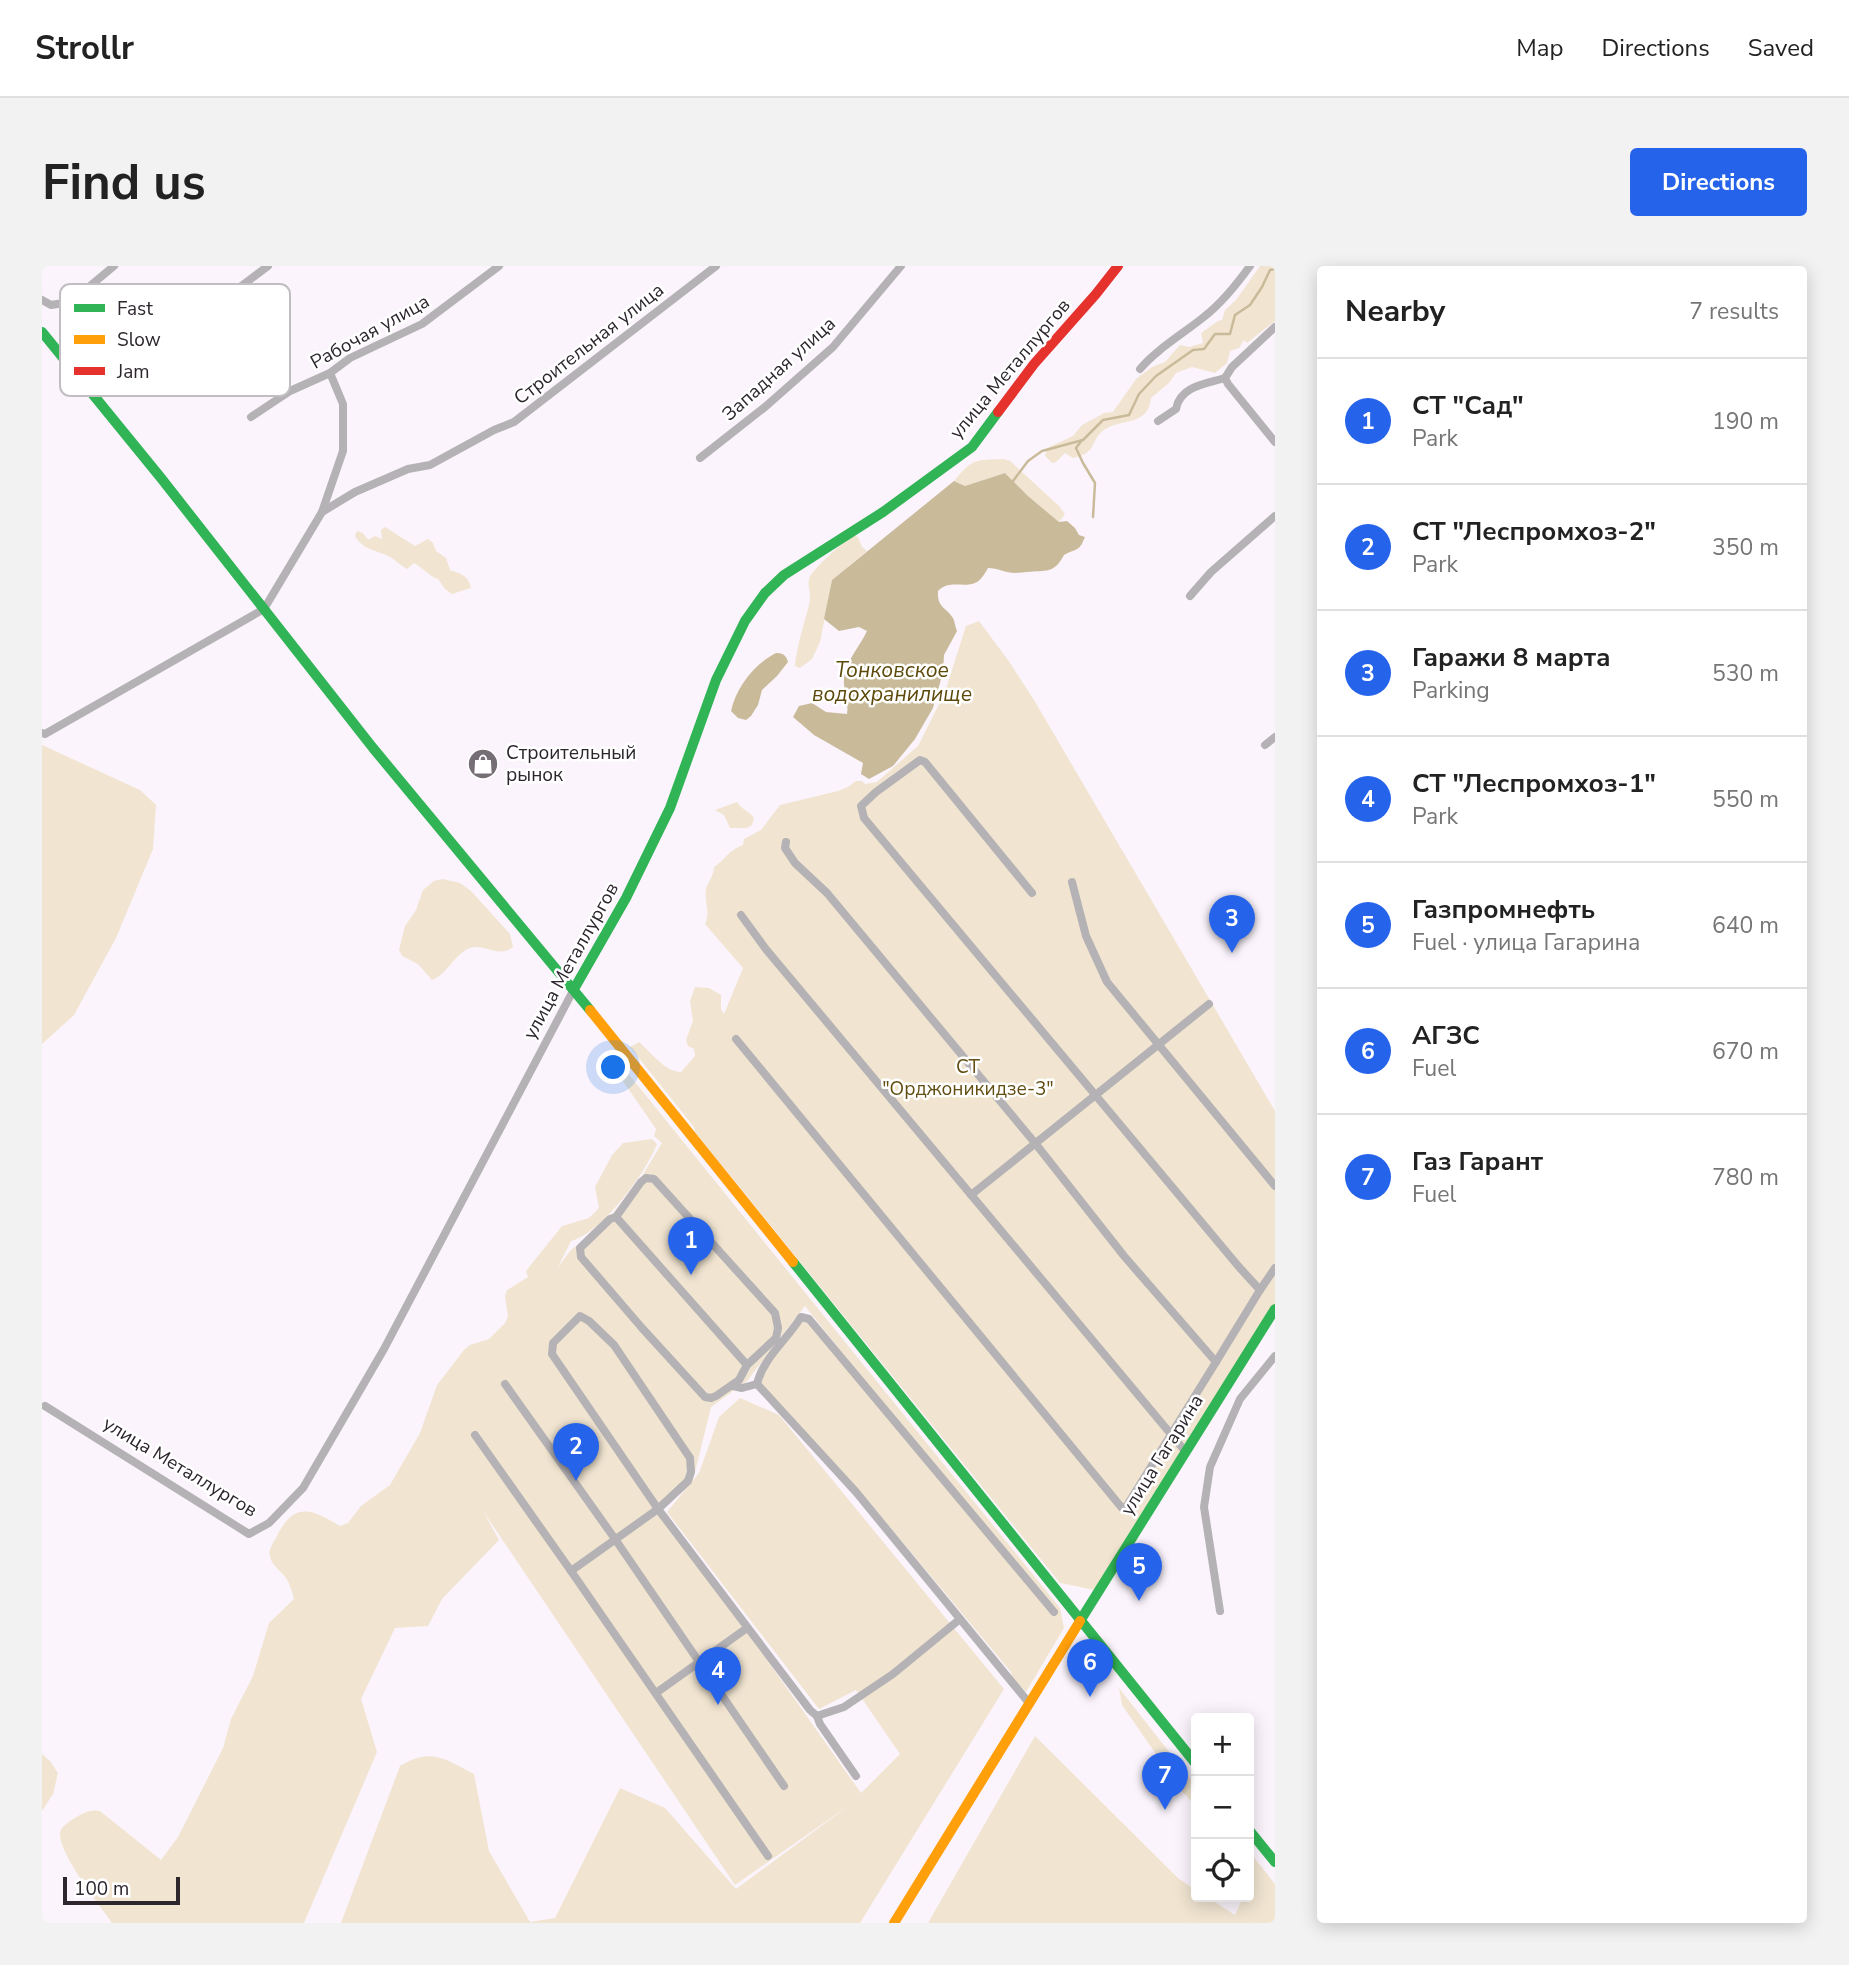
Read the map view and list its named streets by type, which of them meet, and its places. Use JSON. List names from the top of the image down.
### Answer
{
  "streets": {
    "main road": ["улица Металлургов", "улица Гагарина"],
    "street": ["Рабочая улица", "Строительная улица", "Западная улица"]
  },
  "water": ["Тонковское водохранилище"],
  "parks": ["СТ \"Орджоникидзе-3\""],
  "places": {
    "shop": ["Строительный рынок"]
  },
  "legend": ["Fast", "Slow", "Jam"],
  "scale_bar": "100 m",
  "page": {
    "header": "Strollr",
    "nav": ["Map", "Directions", "Saved"],
    "buttons": "Directions",
    "title": "Find us",
    "heading": ["Nearby", "7 results"],
    "list": [
      {
        "mark": "1",
        "name": "СТ \"Сад\"",
        "note": "Park",
        "value": "190 m"
      },
      {
        "mark": "2",
        "name": "СТ \"Леспромхоз-2\"",
        "note": "Park",
        "value": "350 m"
      },
      {
        "mark": "3",
        "name": "Гаражи 8 марта",
        "note": "Parking",
        "value": "530 m"
      },
      {
        "mark": "4",
        "name": "СТ \"Леспромхоз-1\"",
        "note": "Park",
        "value": "550 m"
      },
      {
        "mark": "5",
        "name": "Газпромнефть",
        "note": "Fuel · улица Гагарина",
        "value": "640 m"
      },
      {
        "mark": "6",
        "name": "АГЗС",
        "note": "Fuel",
        "value": "670 m"
      },
      {
        "mark": "7",
        "name": "Газ Гарант",
        "note": "Fuel",
        "value": "780 m"
      }
    ],
    "pins": [
      "3",
      "1",
      "2",
      "5",
      "6",
      "4",
      "7"
    ],
    "map_buttons": ["+", "−"],
    "scale": "100 m"
  }
}
